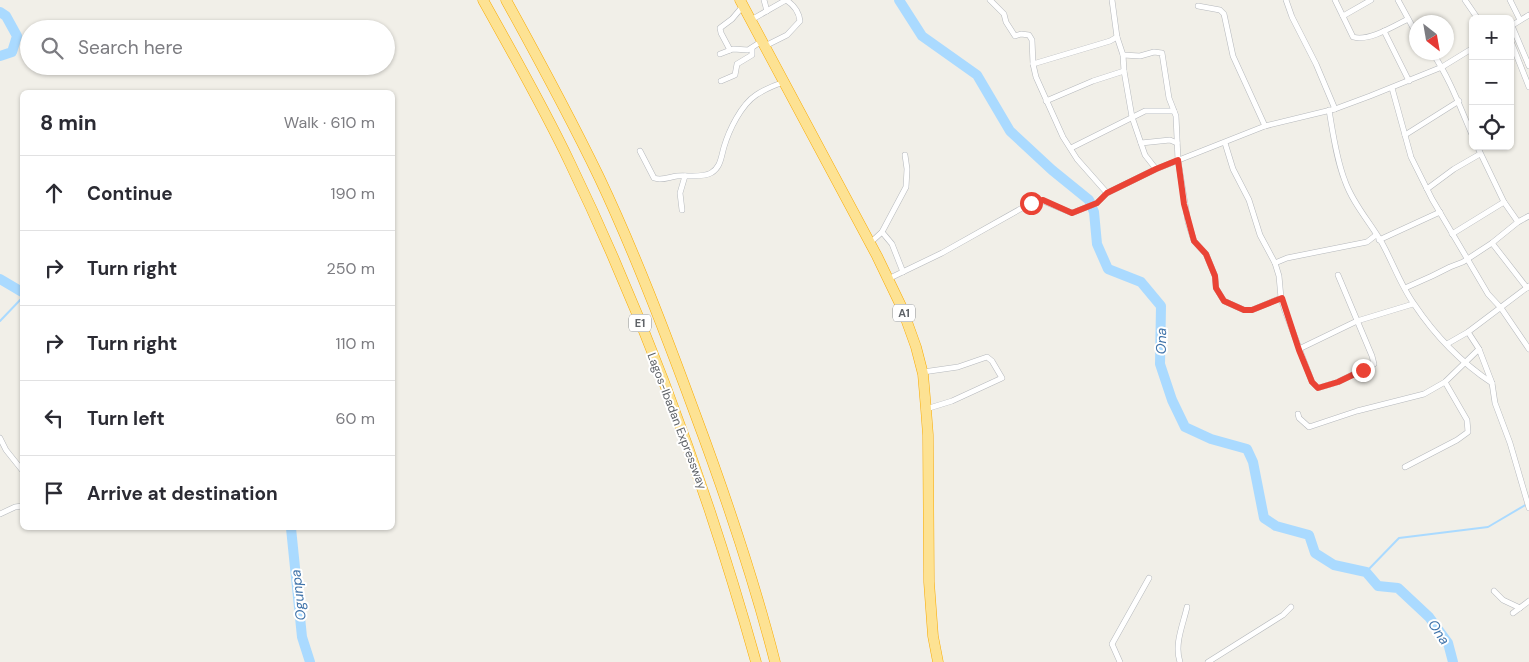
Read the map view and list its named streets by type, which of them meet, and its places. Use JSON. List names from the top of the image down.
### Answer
{
  "streets": {
    "highway": ["A1", "E1", "Lagos-Ibadan Expressway"]
  },
  "water": ["Ona", "Ogunpa"],
  "north": "bottom right",
  "page": {
    "map_buttons": ["+", "−"],
    "search": "Search here",
    "heading": ["8 min", "Walk · 610 m"],
    "list": [
      ["Continue", "190 m"],
      ["Turn right", "250 m"],
      ["Turn right", "110 m"],
      ["Turn left", "60 m"],
      "Arrive at destination"
    ]
  }
}
